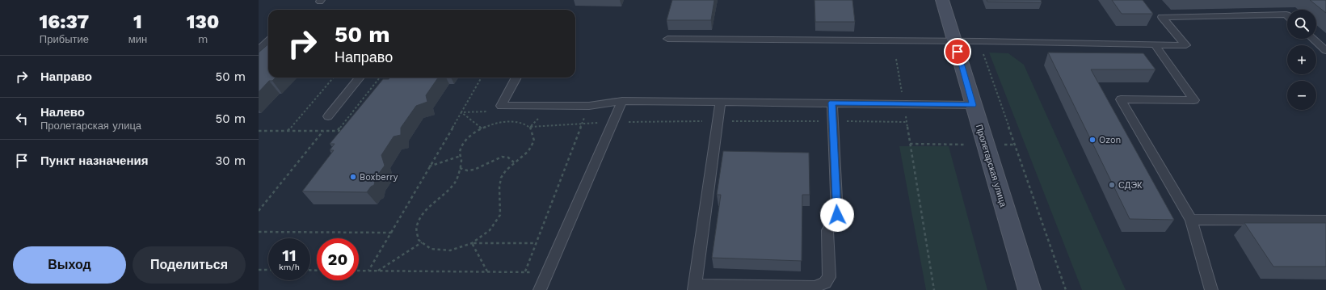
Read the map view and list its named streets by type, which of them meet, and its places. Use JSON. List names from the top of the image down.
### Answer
{
  "streets": {
    "street": ["Пролетарская улица"]
  },
  "places": ["Ozon", "Boxberry", "СДЭК"],
  "page": {
    "eta": [
      "16:37",
      "Прибытие",
      "1",
      "мин",
      "130",
      "m"
    ],
    "map_buttons": ["+", "−"],
    "turn": ["50 m", "Направо"],
    "list": [
      {
        "name": "Направо",
        "value": "50 m"
      },
      {
        "name": "Налево",
        "note": "Пролетарская улица",
        "value": "50 m"
      },
      {
        "name": "Пункт назначения",
        "value": "30 m"
      }
    ],
    "speed": "11 km/h",
    "limit": "20",
    "buttons": ["Выход", "Поделиться"]
  }
}
